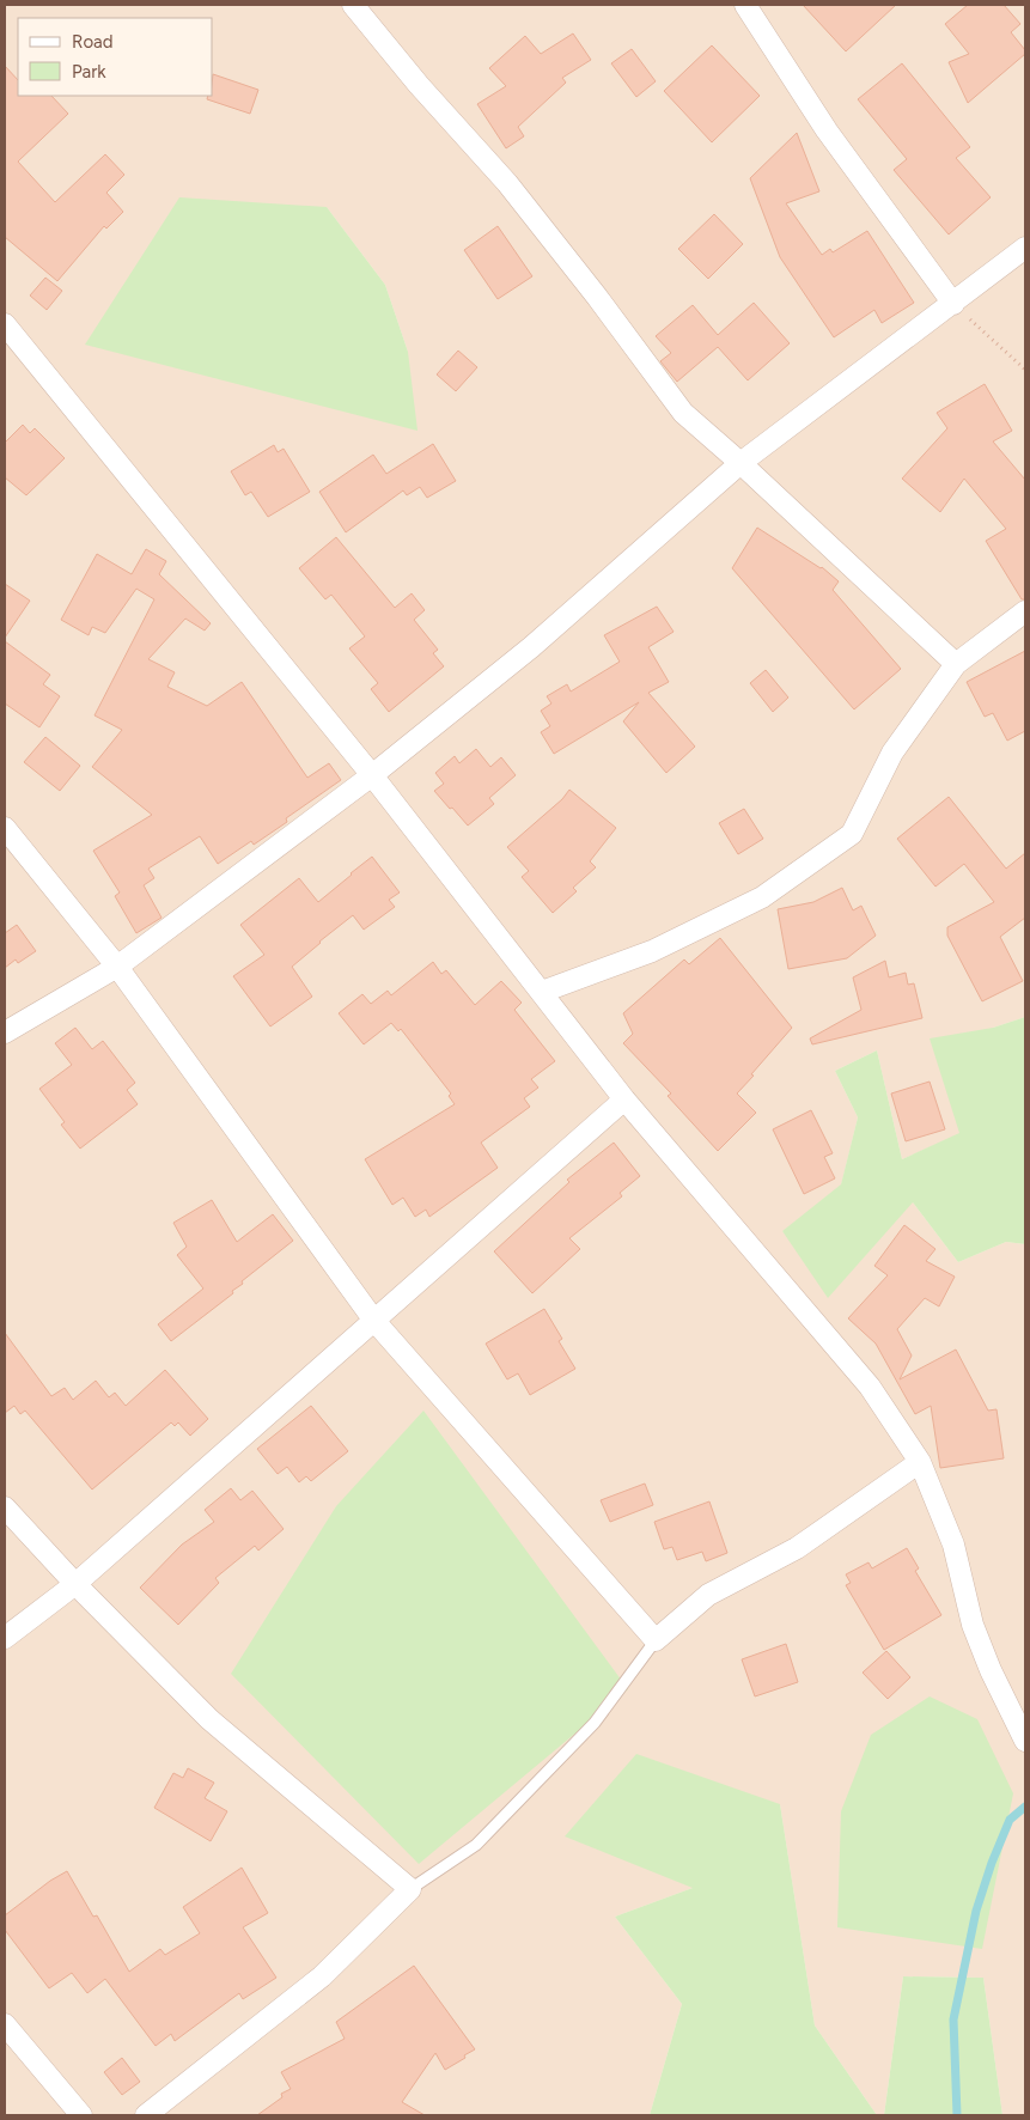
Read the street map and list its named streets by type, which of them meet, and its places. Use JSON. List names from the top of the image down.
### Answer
{
  "legend": ["Road", "Park"]
}
